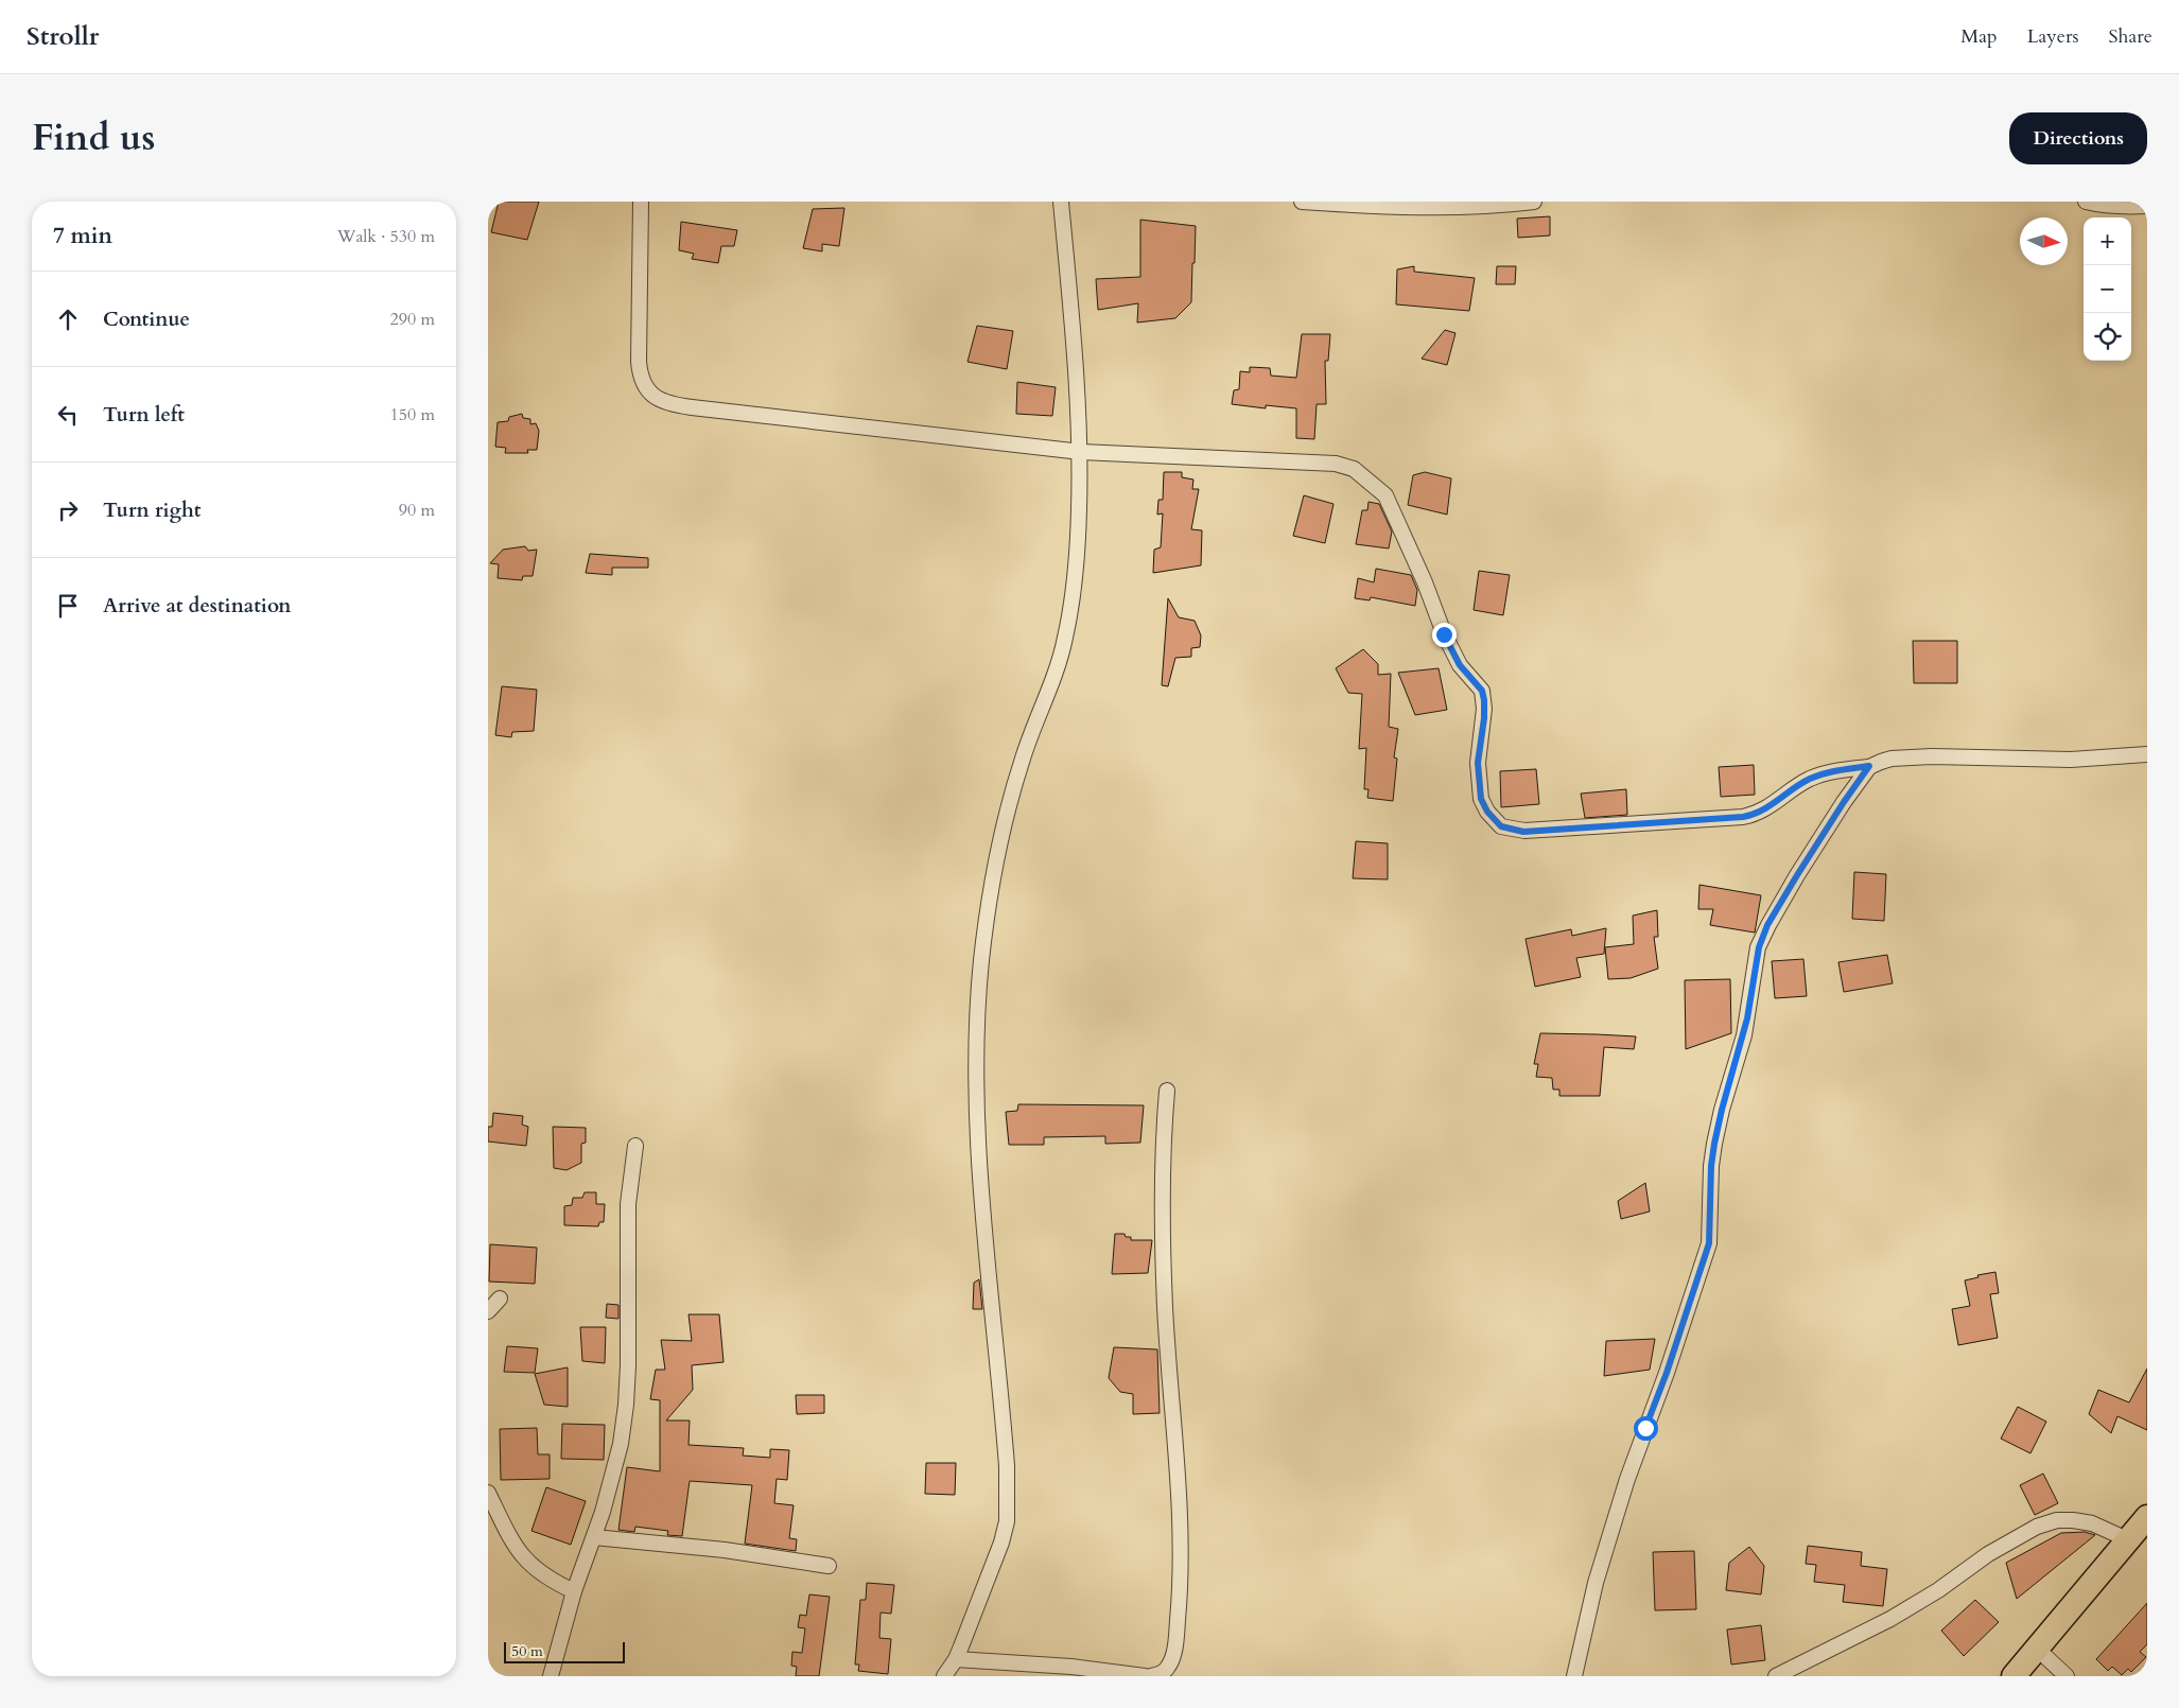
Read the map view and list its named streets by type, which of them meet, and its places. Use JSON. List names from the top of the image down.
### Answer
{
  "scale_bar": "50 m",
  "north": "right",
  "page": {
    "header": "Strollr",
    "nav": ["Map", "Layers", "Share"],
    "title": "Find us",
    "buttons": "Directions",
    "heading": ["7 min", "Walk · 530 m"],
    "map_buttons": ["+", "−"],
    "list": [
      ["Continue", "290 m"],
      ["Turn left", "150 m"],
      ["Turn right", "90 m"],
      "Arrive at destination"
    ],
    "scale": "50 m"
  }
}
